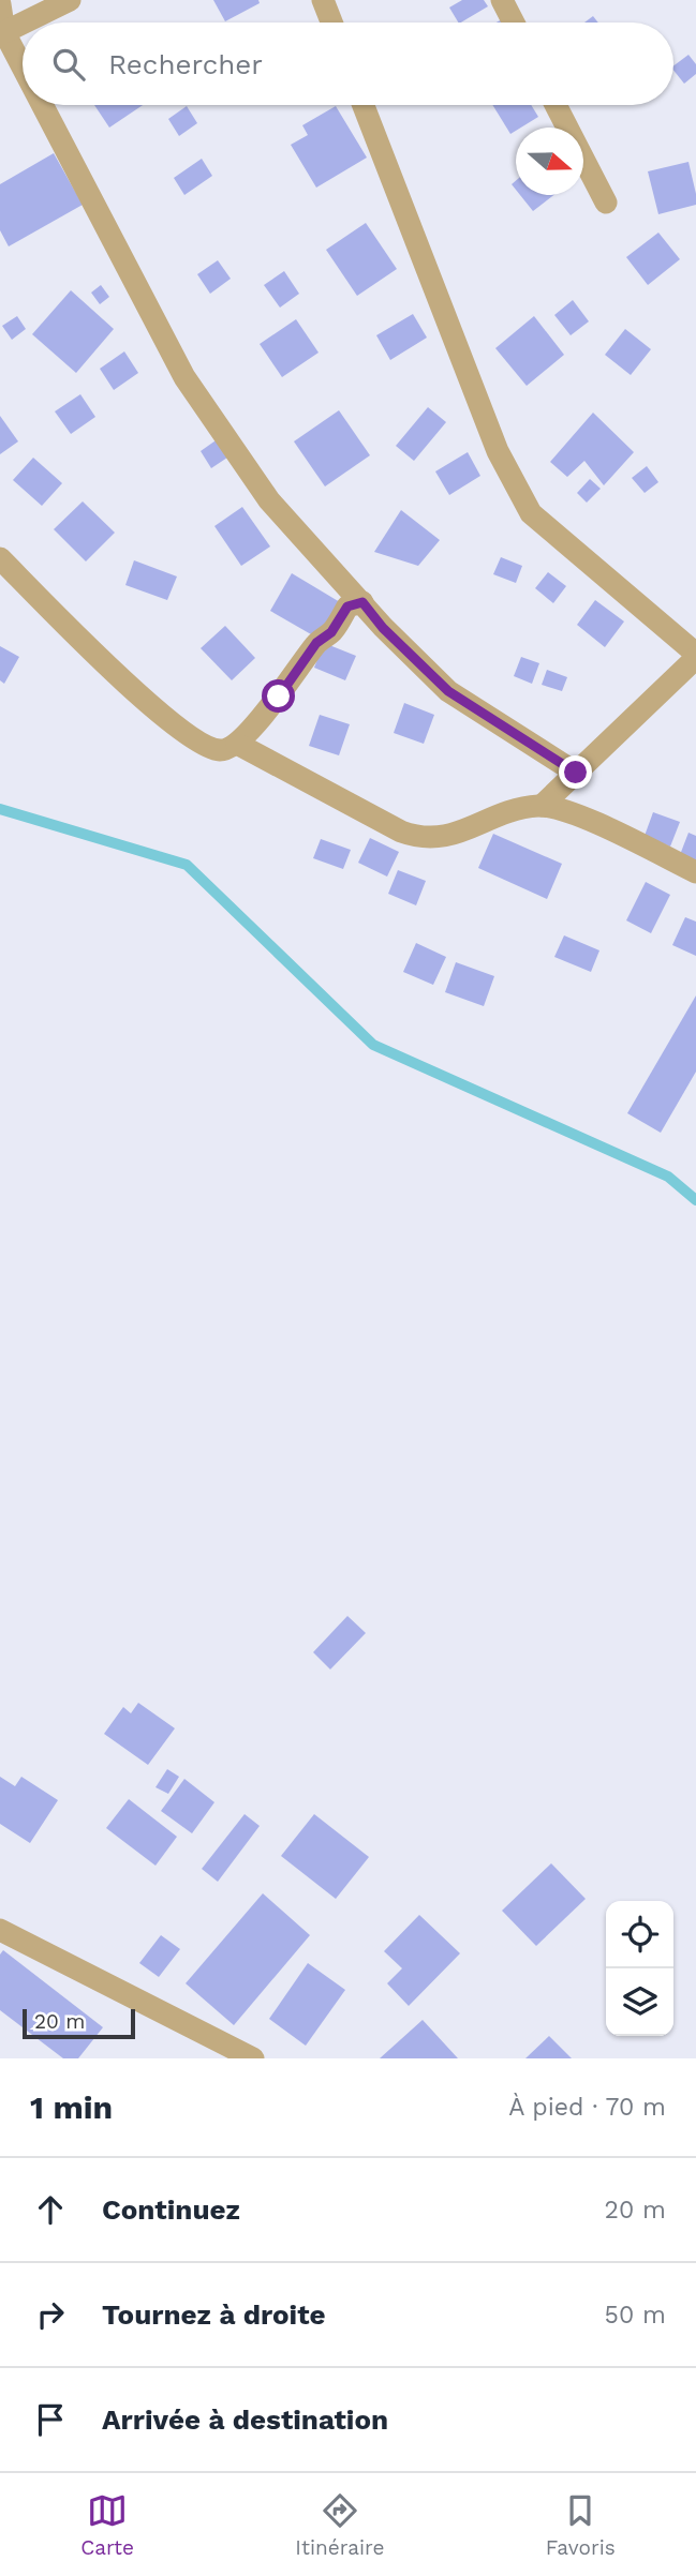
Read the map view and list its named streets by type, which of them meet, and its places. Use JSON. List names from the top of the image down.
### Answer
{
  "scale_bar": "20 m",
  "north": "right",
  "page": {
    "search": "Rechercher",
    "scale": "20 m",
    "heading": ["1 min", "À pied · 70 m"],
    "list": [
      ["Continuez", "20 m"],
      ["Tournez à droite", "50 m"],
      "Arrivée à destination"
    ],
    "nav": ["Carte", "Itinéraire", "Favoris"]
  }
}
